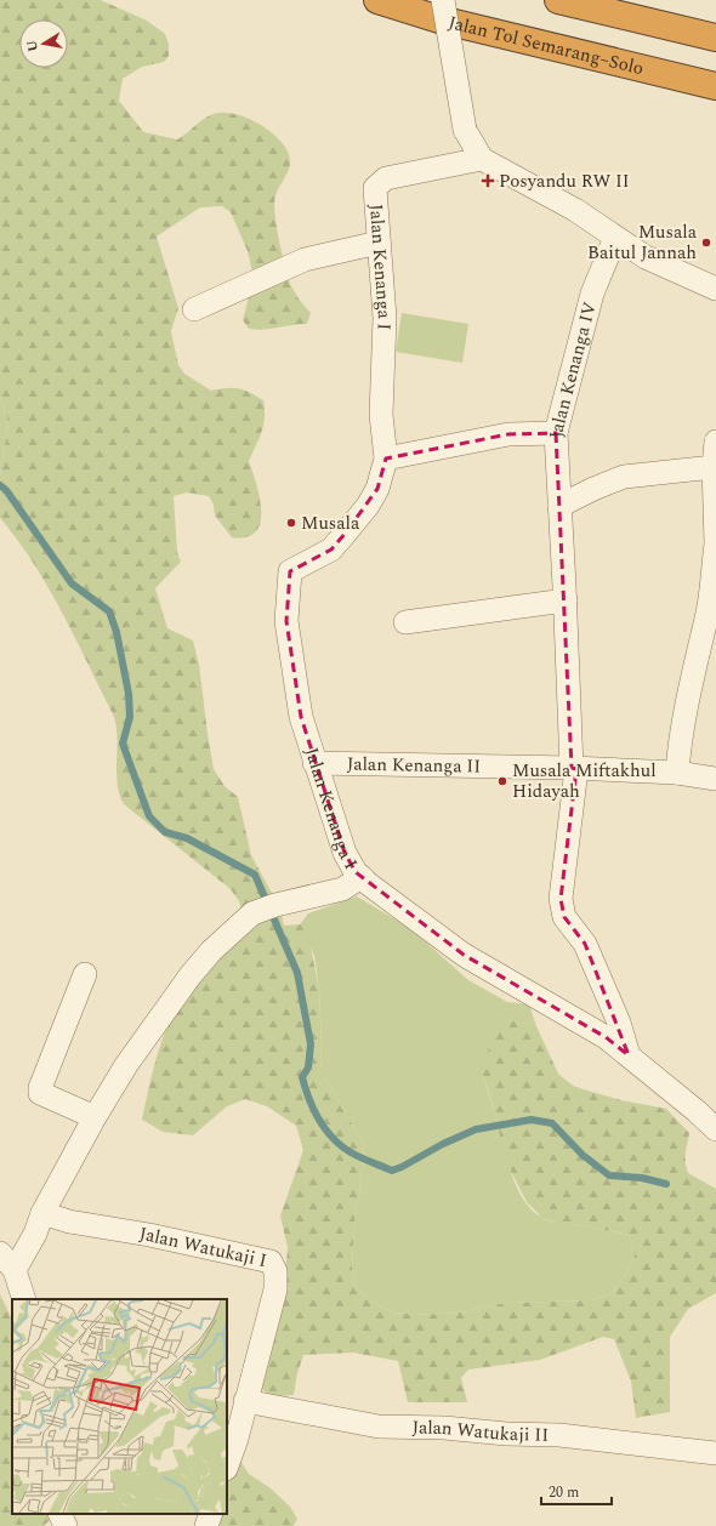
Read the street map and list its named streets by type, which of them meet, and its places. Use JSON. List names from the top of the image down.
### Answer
{
  "streets": {
    "highway": ["Jalan Tol Semarang–Solo"],
    "street": [
      "Jalan Kenanga I",
      "Jalan Kenanga IV",
      "Jalan Kenanga II",
      "Jalan Watukaji I",
      "Jalan Watukaji II"
    ]
  },
  "crossings": [
    ["Jalan Kenanga I", "Jalan Kenanga II"],
    ["Jalan Kenanga IV", "Jalan Kenanga II"],
    ["Jalan Watukaji I", "Jalan Watukaji II"]
  ],
  "places": {
    "health": ["Posyandu RW II"],
    "other": ["Musala Baitul Jannah", "Musala", "Musala Miftakhul Hidayah"]
  },
  "scale_bar": "20 m",
  "north": "left"
}
